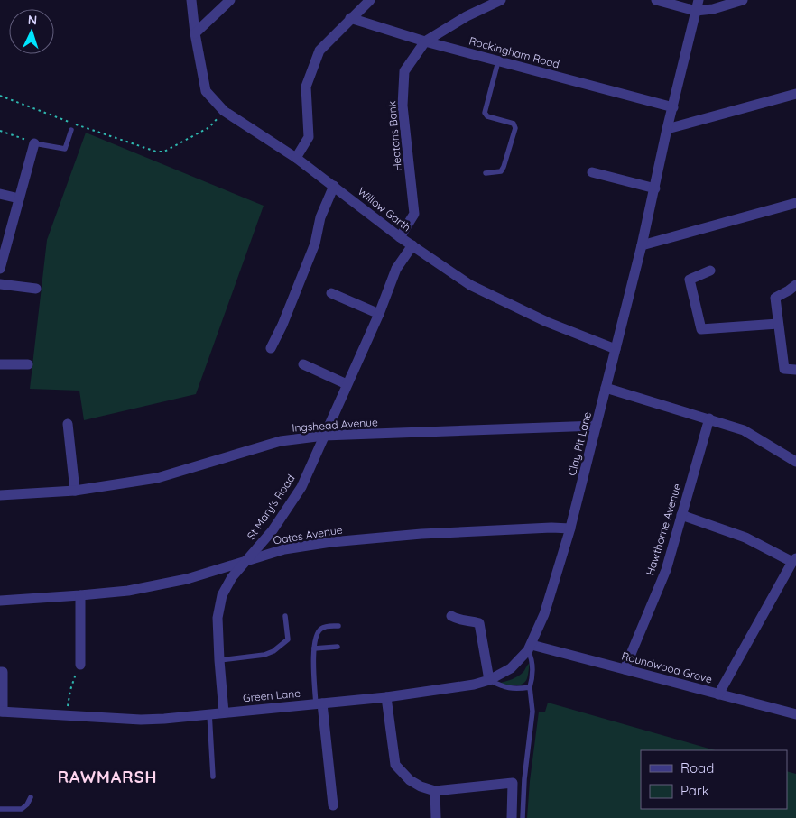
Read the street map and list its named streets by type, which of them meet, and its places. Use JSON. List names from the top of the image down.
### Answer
{
  "streets": {
    "street": [
      "Rockingham Road",
      "Heatons Bank",
      "Willow Garth",
      "Ingshead Avenue",
      "Clay Pit Lane",
      "St Mary's Road",
      "Hawthorne Avenue",
      "Oates Avenue",
      "Roundwood Grove",
      "Green Lane"
    ]
  },
  "crossings": [
    ["Rockingham Road", "Heatons Bank"],
    ["Rockingham Road", "Clay Pit Lane"],
    ["Heatons Bank", "Willow Garth"],
    ["Willow Garth", "Clay Pit Lane"],
    ["Willow Garth", "St Mary's Road"],
    ["Ingshead Avenue", "Clay Pit Lane"],
    ["Ingshead Avenue", "St Mary's Road"],
    ["Clay Pit Lane", "Oates Avenue"],
    ["Clay Pit Lane", "Roundwood Grove"],
    ["Clay Pit Lane", "Green Lane"],
    ["St Mary's Road", "Oates Avenue"],
    ["St Mary's Road", "Green Lane"],
    ["Hawthorne Avenue", "Roundwood Grove"],
    ["Roundwood Grove", "Green Lane"]
  ],
  "districts": ["RAWMARSH"],
  "legend": ["Road", "Park"],
  "north": "top"
}
